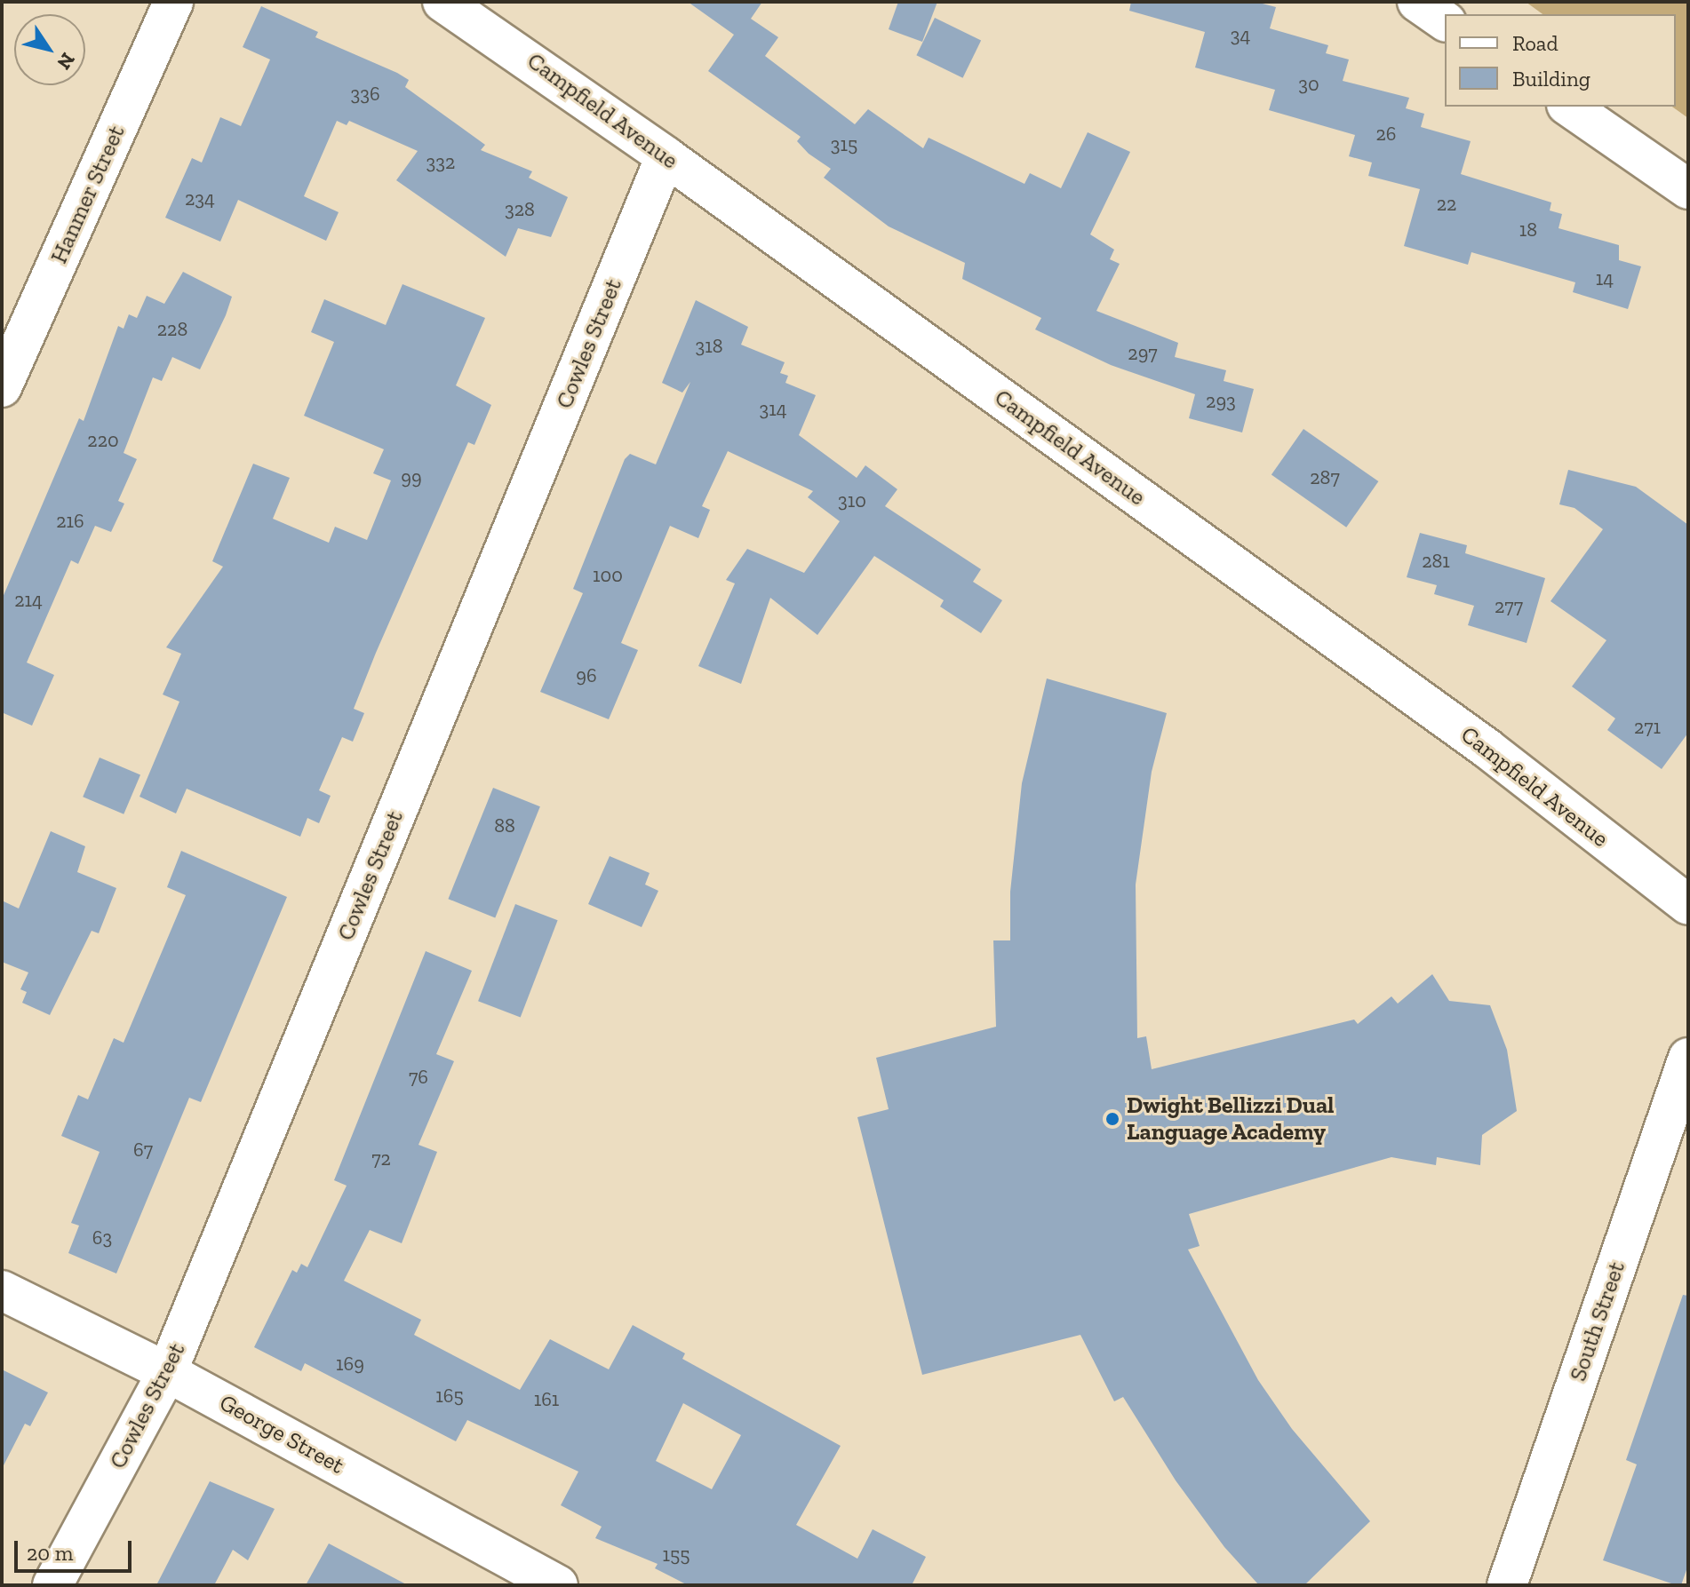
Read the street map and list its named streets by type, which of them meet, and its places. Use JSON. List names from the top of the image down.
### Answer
{
  "streets": {
    "street": [
      "Campfield Avenue",
      "Hanmer Street",
      "Cowles Street",
      "South Street",
      "George Street"
    ]
  },
  "crossings": [
    ["Campfield Avenue", "Cowles Street"],
    ["Cowles Street", "George Street"]
  ],
  "places": ["Dwight Bellizzi Dual Language Academy"],
  "house_numbers": [
    "34",
    "30",
    "336",
    "26",
    "315",
    "332",
    "234",
    "22",
    "328",
    "18",
    "14",
    "228",
    "318",
    "297",
    "293",
    "314",
    "220",
    "99",
    "287",
    "310",
    "216",
    "281",
    "100",
    "214",
    "277",
    "96",
    "271",
    "88",
    "76",
    "67",
    "72",
    "63",
    "169",
    "165",
    "161",
    "155"
  ],
  "legend": ["Road", "Building"],
  "scale_bar": "20 m",
  "north": "bottom right"
}
